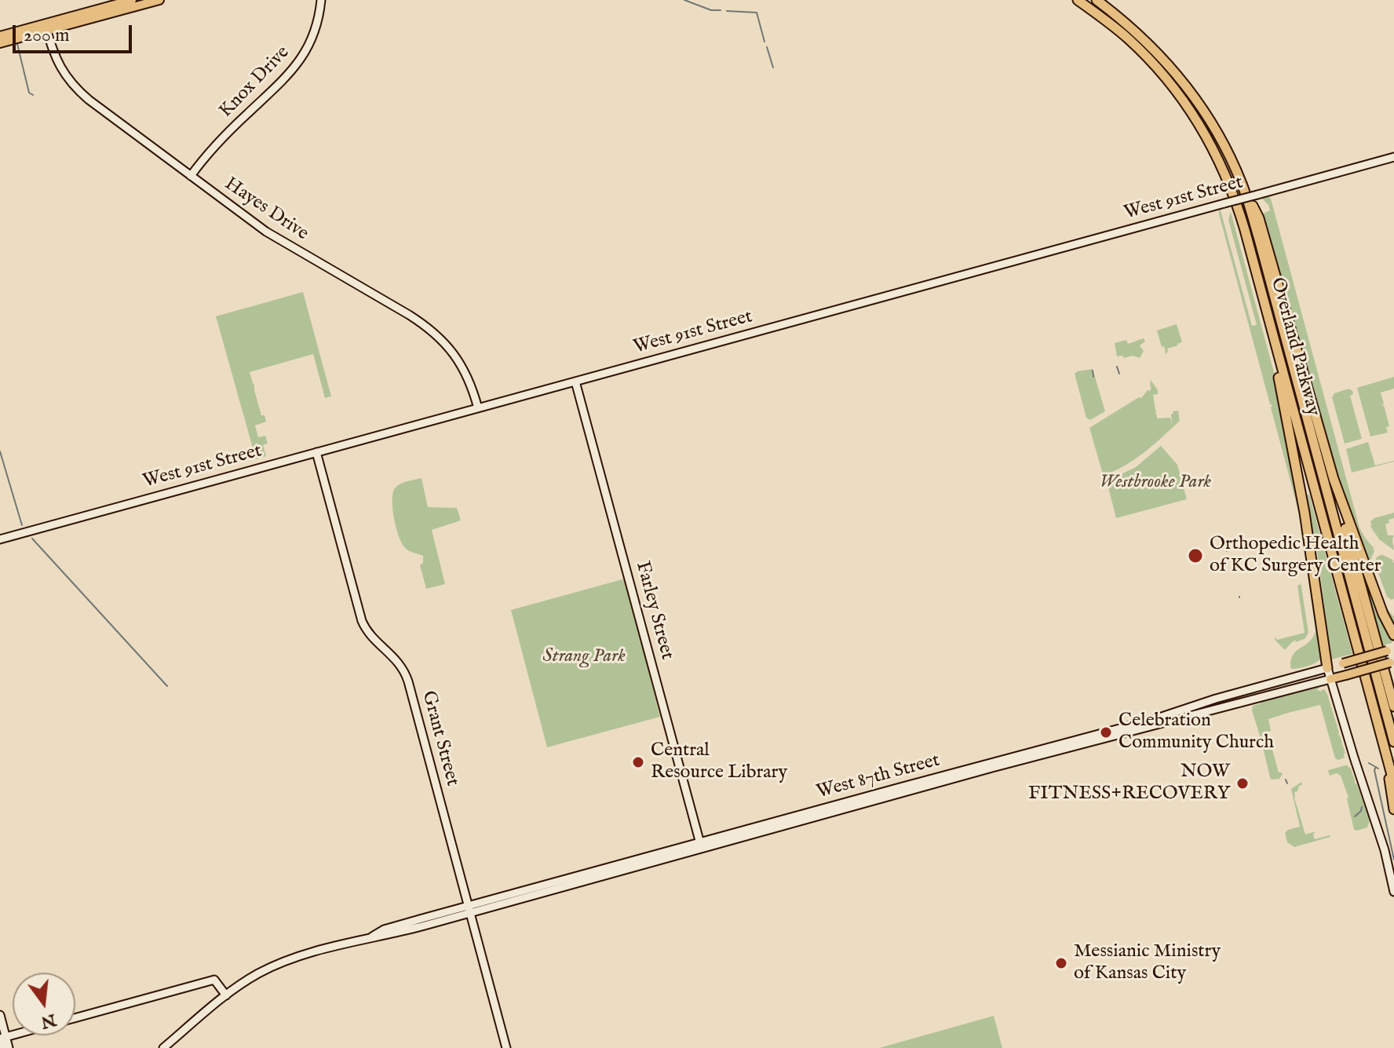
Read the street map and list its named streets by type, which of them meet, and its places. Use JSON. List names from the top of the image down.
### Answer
{
  "streets": {
    "highway": ["Overland Parkway"],
    "main road": ["West 87th Street"],
    "street": [
      "Knox Drive",
      "West 91st Street",
      "Hayes Drive",
      "Farley Street",
      "Grant Street"
    ]
  },
  "crossings": [
    ["Knox Drive", "Hayes Drive"],
    ["West 91st Street", "Hayes Drive"],
    ["West 91st Street", "Farley Street"],
    ["West 91st Street", "Grant Street"],
    ["Farley Street", "West 87th Street"],
    ["Grant Street", "West 87th Street"]
  ],
  "parks": ["Westbrooke Park", "Strang Park"],
  "places": [
    "Orthopedic Health of KC Surgery Center",
    "Celebration Community Church",
    "Central Resource Library",
    "NOW FITNESS+RECOVERY",
    "Messianic Ministry of Kansas City"
  ],
  "scale_bar": "200 m",
  "north": "bottom"
}
